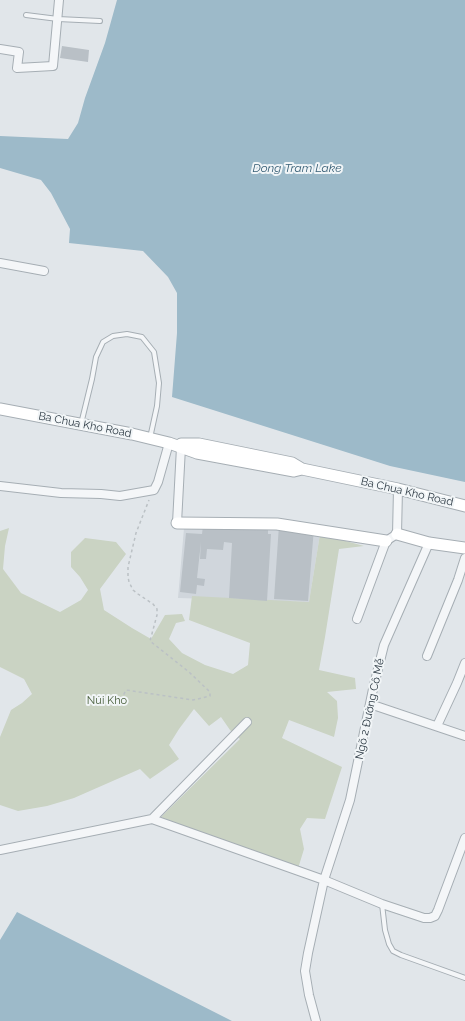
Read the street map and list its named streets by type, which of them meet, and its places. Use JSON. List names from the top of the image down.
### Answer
{
  "streets": {
    "street": ["Ba Chua Kho Road", "Ngõ 2 Đường Cô Mễ"]
  },
  "water": ["Dong Tram Lake"],
  "parks": ["Núi Kho"]
}
